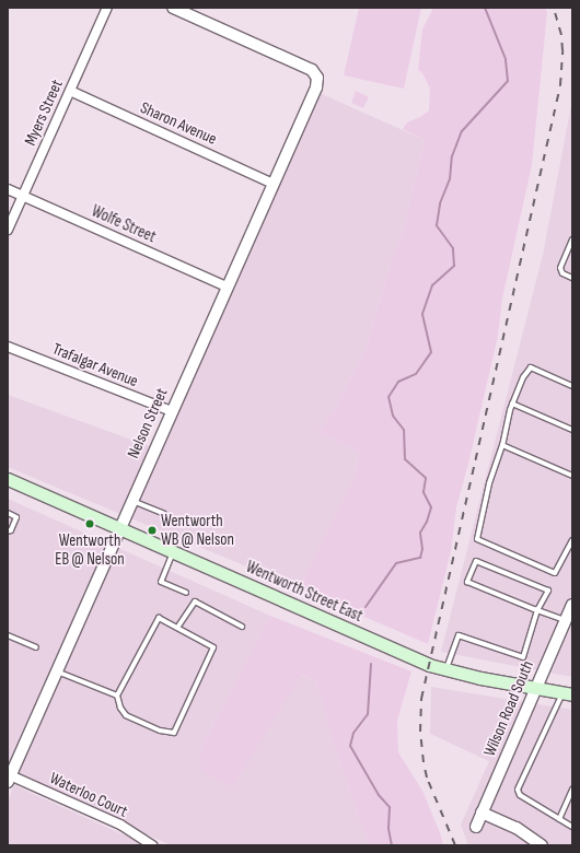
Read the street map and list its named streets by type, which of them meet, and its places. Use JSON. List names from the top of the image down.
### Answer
{
  "streets": {
    "main road": ["Wentworth Street East"],
    "street": [
      "Myers Street",
      "Sharon Avenue",
      "Wolfe Street",
      "Trafalgar Avenue",
      "Nelson Street",
      "Wilson Road South",
      "Waterloo Court"
    ]
  },
  "crossings": [
    ["Myers Street", "Sharon Avenue"],
    ["Myers Street", "Wolfe Street"],
    ["Sharon Avenue", "Nelson Street"],
    ["Wolfe Street", "Nelson Street"],
    ["Trafalgar Avenue", "Nelson Street"],
    ["Nelson Street", "Wentworth Street East"],
    ["Nelson Street", "Waterloo Court"],
    ["Wentworth Street East", "Wilson Road South"]
  ],
  "places": ["Wentworth EB @ Nelson", "Wentworth WB @ Nelson"]
}
